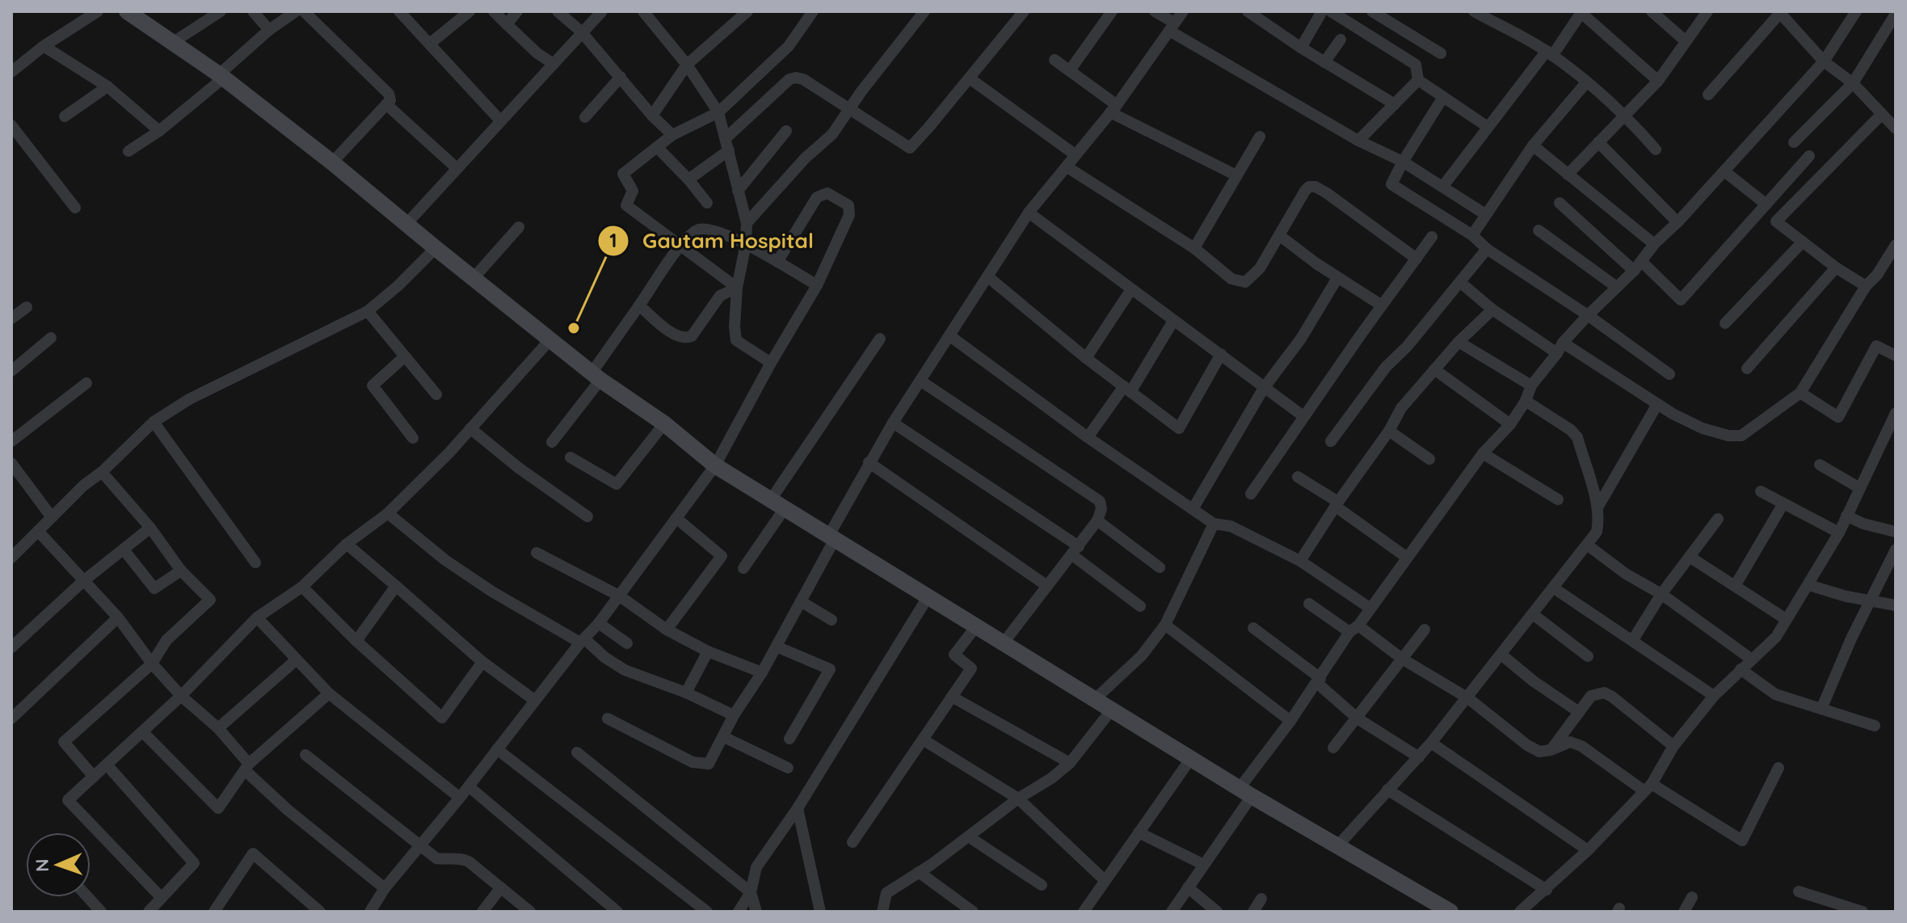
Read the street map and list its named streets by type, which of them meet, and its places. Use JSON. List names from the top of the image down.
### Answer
{
  "places": ["Gautam Hospital"],
  "north": "left"
}
